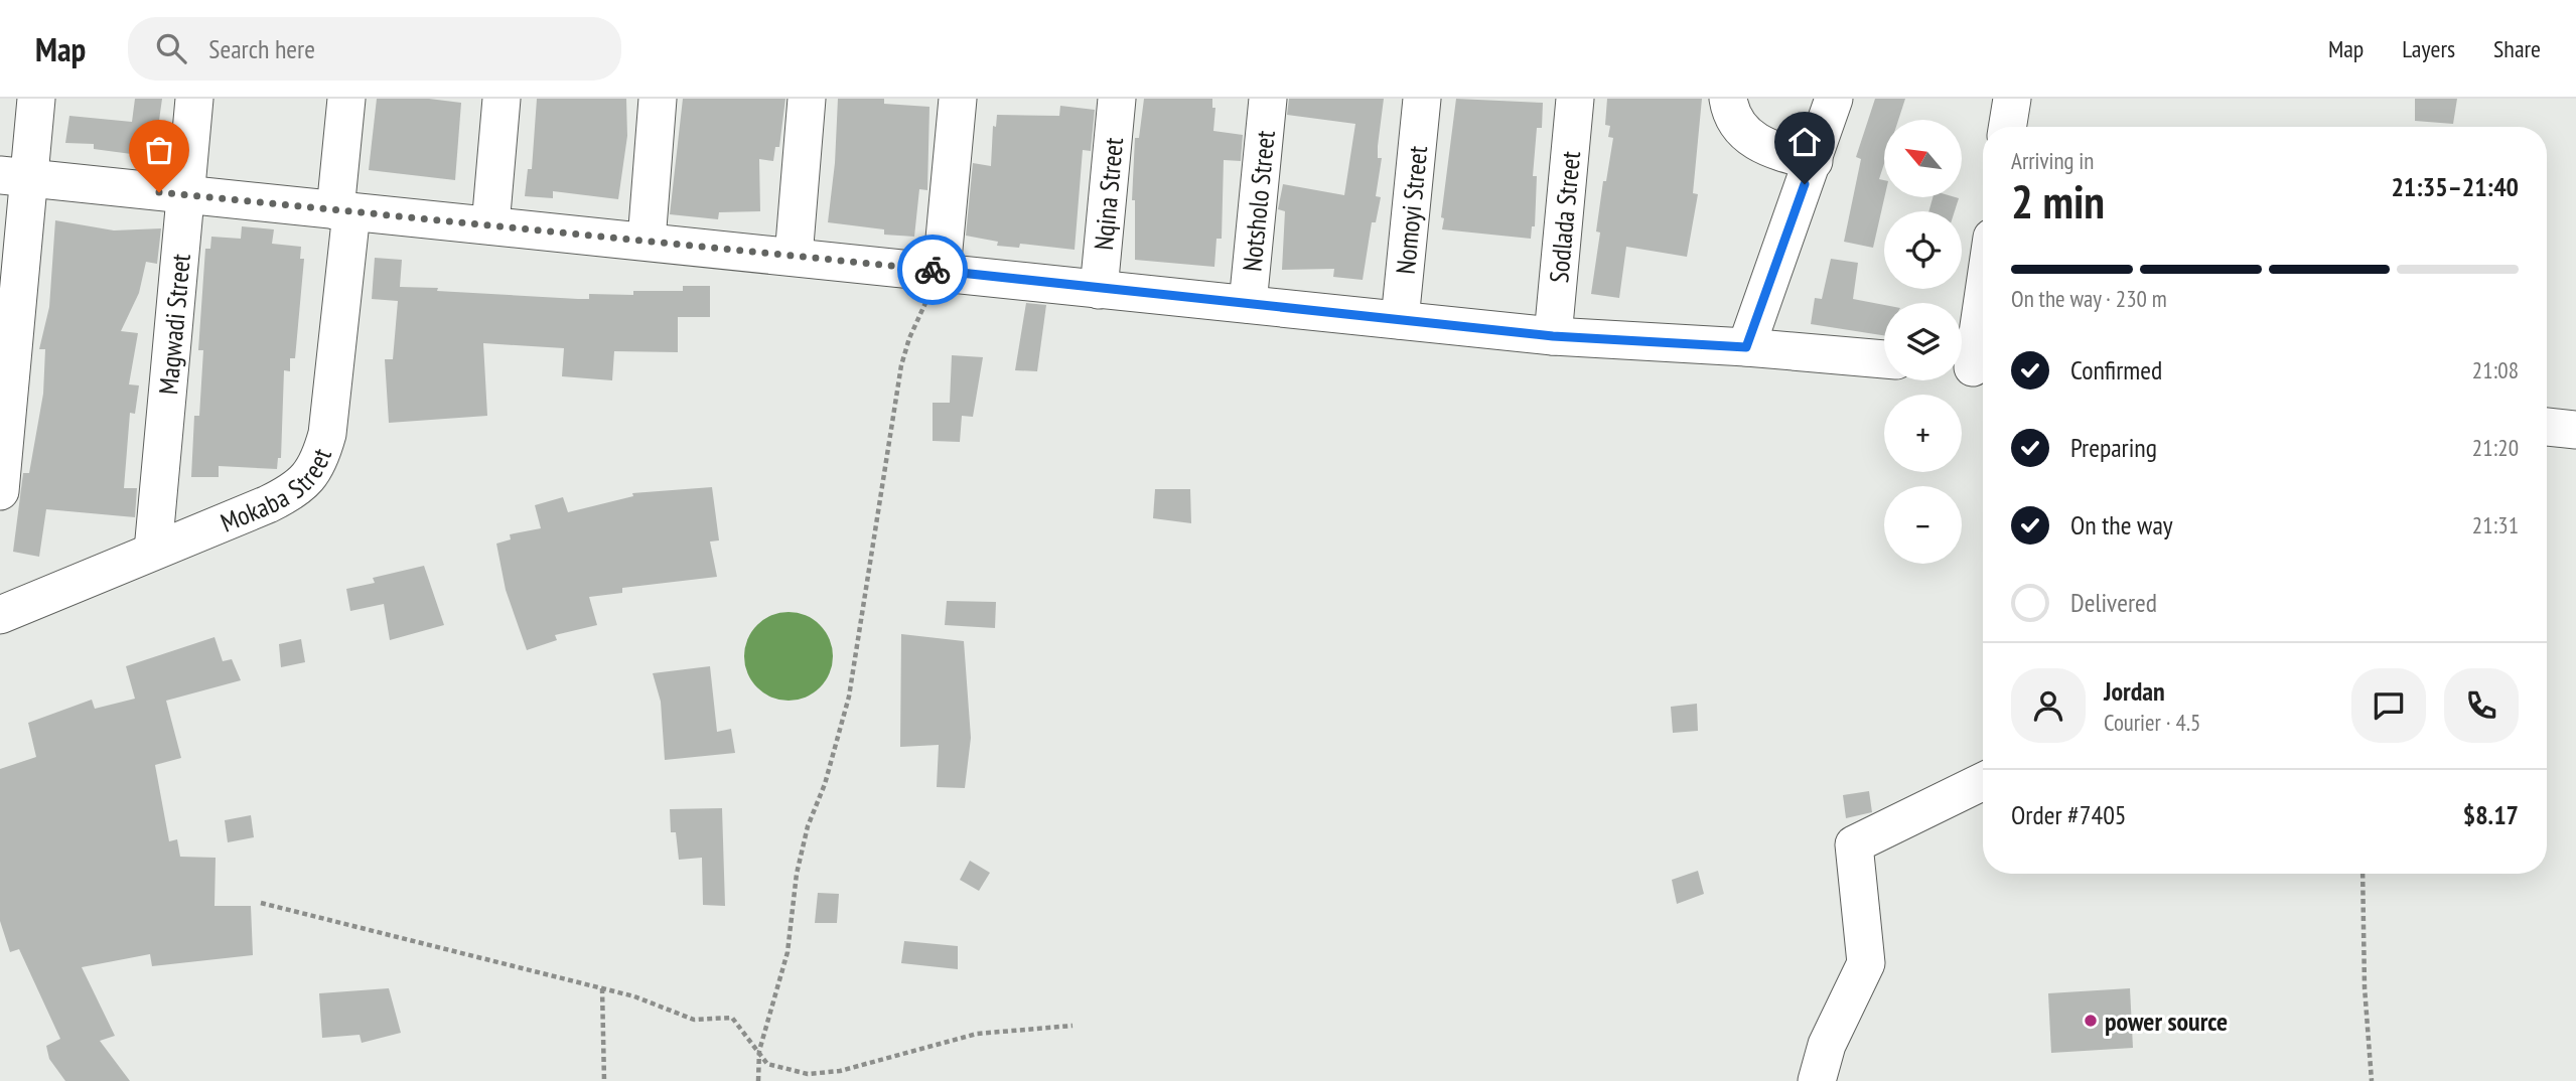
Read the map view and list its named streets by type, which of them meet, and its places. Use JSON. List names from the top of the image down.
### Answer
{
  "streets": {
    "street": [
      "Nqina Street",
      "Notsholo Street",
      "Nomoyi Street",
      "Sodlada Street",
      "Magwadi Street",
      "Mokaba Street"
    ]
  },
  "crossings": [
    ["Magwadi Street", "Mokaba Street"]
  ],
  "places": ["power source"],
  "north": "top left",
  "page": {
    "header": "Map",
    "search": "Search here",
    "nav": ["Map", "Layers", "Share"],
    "map_buttons": ["+", "−"],
    "heading": ["2 min", "Arriving in", "21:35–21:40"],
    "panel": [
      "Jordan",
      "Courier · 4.5",
      "Order #7405",
      "$8.17"
    ],
    "bar": "On the way · 230 m",
    "list": [
      ["Confirmed", "21:08"],
      ["Preparing", "21:20"],
      ["On the way", "21:31"],
      "Delivered"
    ]
  }
}
